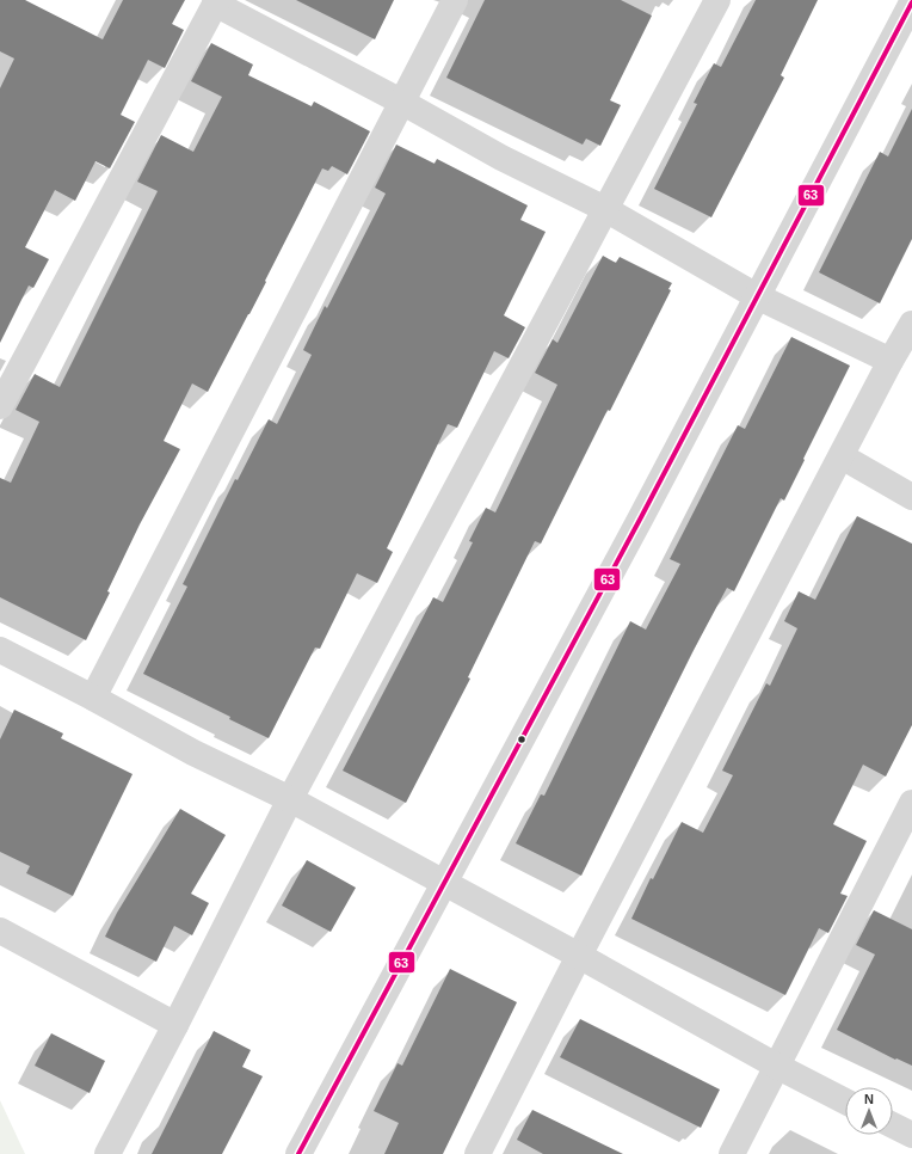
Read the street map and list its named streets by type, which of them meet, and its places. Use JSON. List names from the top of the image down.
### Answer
{
  "lines": ["transit line 63"],
  "north": "top"
}
